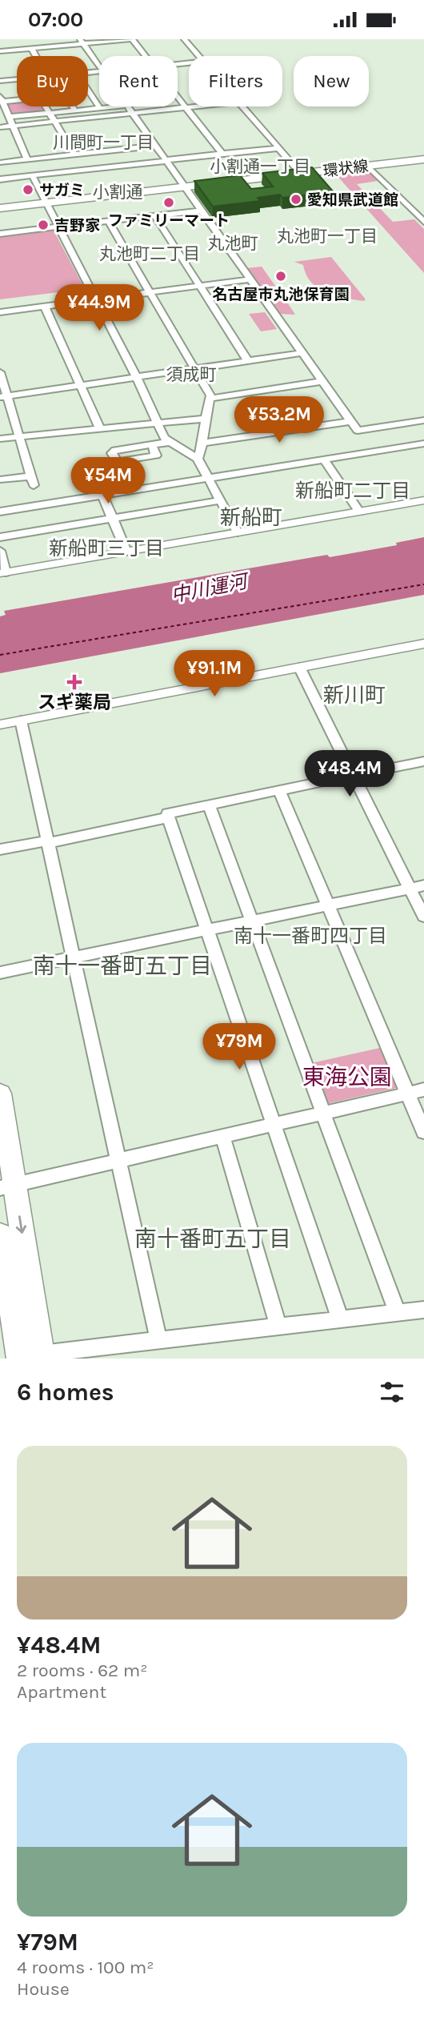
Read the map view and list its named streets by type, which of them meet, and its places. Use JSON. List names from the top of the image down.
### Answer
{
  "streets": {
    "main road": ["環状線"]
  },
  "districts": [
    "川間町一丁目",
    "小割通一丁目",
    "小割通",
    "丸池町一丁目",
    "丸池町",
    "丸池町二丁目",
    "須成町",
    "新船町二丁目",
    "新船町",
    "新船町三丁目",
    "新川町",
    "南十一番町四丁目",
    "南十一番町五丁目",
    "南十番町五丁目"
  ],
  "water": ["中川運河"],
  "parks": ["東海公園"],
  "places": {
    "other": [
      "サガミ",
      "愛知県武道館",
      "ファミリーマート",
      "吉野家",
      "名古屋市丸池保育園"
    ],
    "health": ["スギ薬局"]
  },
  "page": {
    "status": "07:00",
    "chip": [
      "Buy",
      "Rent",
      "Filters",
      "New"
    ],
    "price": [
      "¥44.9M",
      "¥53.2M",
      "¥54M",
      "¥91.1M",
      "¥48.4M",
      "¥79M"
    ],
    "heading": "6 homes",
    "list": [
      {
        "name": "¥48.4M",
        "note": "2 rooms · 62 m² · Apartment"
      },
      {
        "name": "¥79M",
        "note": "4 rooms · 100 m² · House"
      }
    ]
  }
}
